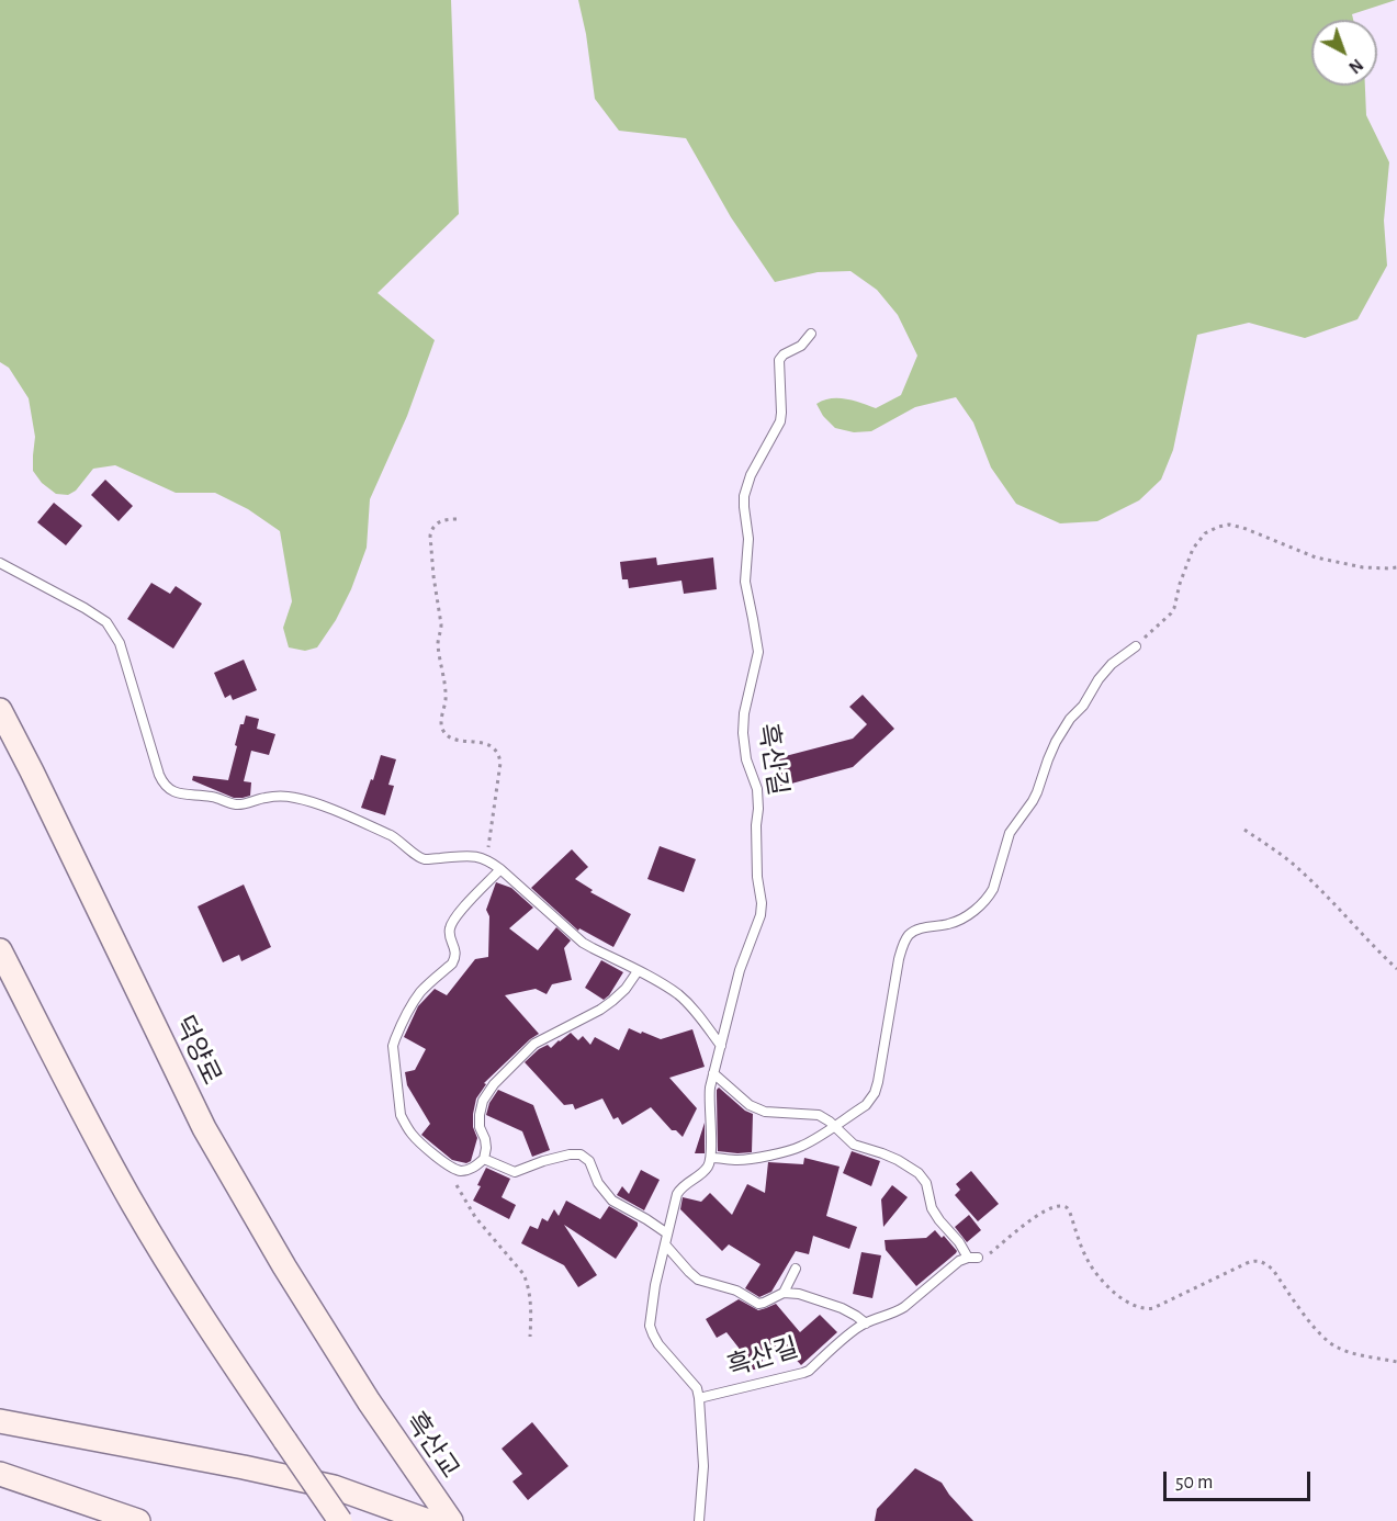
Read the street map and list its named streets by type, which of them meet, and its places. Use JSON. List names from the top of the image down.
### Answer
{
  "streets": {
    "main road": ["덕양로", "흑산교"],
    "lane": ["흑산길"]
  },
  "crossings": [
    ["덕양로", "흑산교"]
  ],
  "scale_bar": "50 m",
  "north": "bottom right"
}
